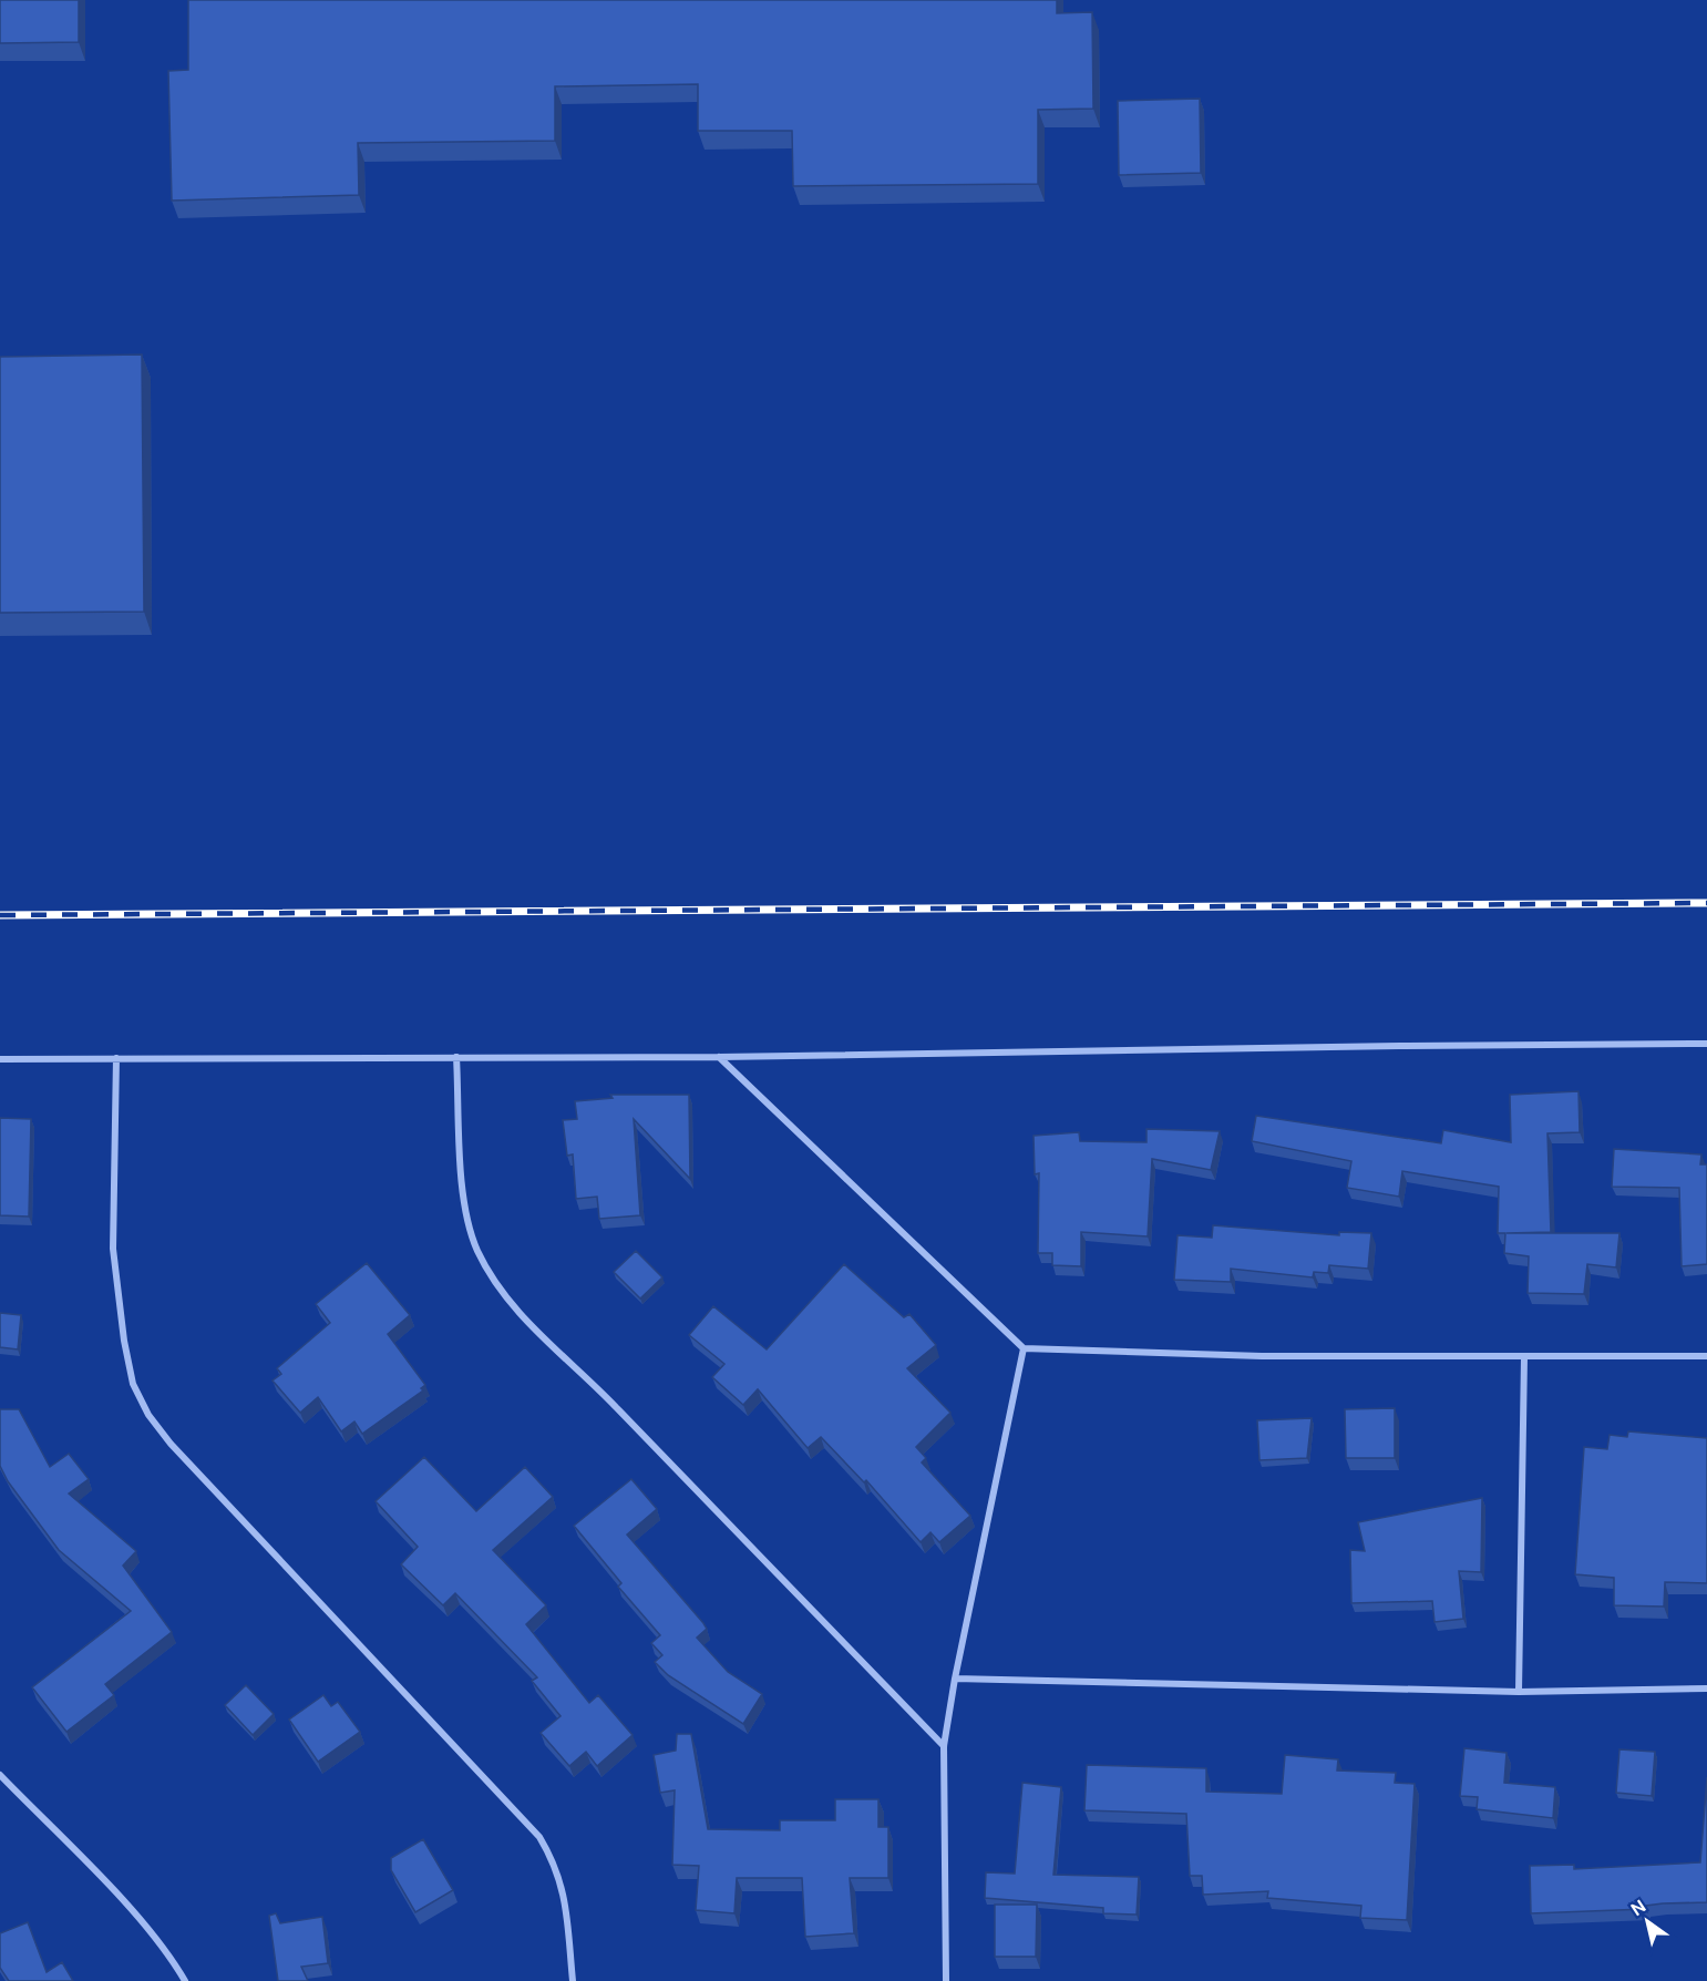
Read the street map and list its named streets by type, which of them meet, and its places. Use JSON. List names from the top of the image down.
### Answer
{
  "north": "top left"
}
